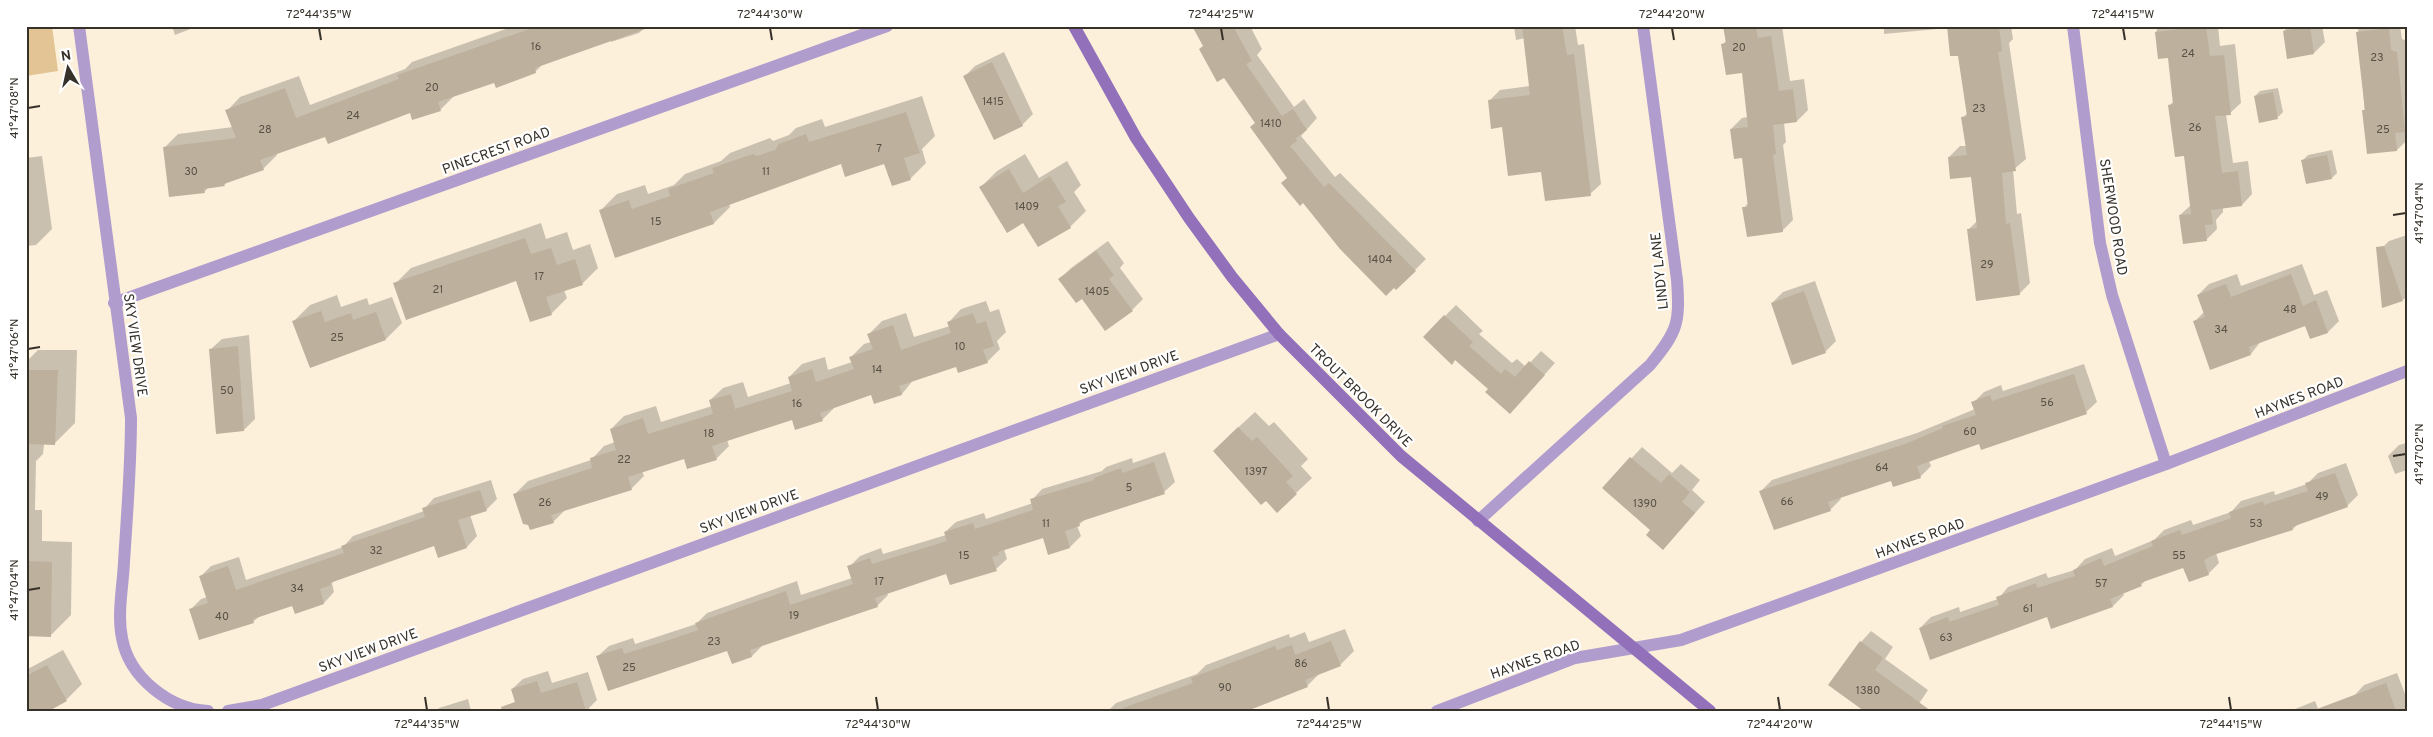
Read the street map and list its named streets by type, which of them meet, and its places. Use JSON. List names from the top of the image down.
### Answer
{
  "streets": {
    "main road": ["TROUT BROOK DRIVE"],
    "street": [
      "PINECREST ROAD",
      "SHERWOOD ROAD",
      "LINDY LANE",
      "SKY VIEW DRIVE",
      "HAYNES ROAD"
    ]
  },
  "crossings": [
    ["PINECREST ROAD", "SKY VIEW DRIVE"],
    ["SHERWOOD ROAD", "HAYNES ROAD"],
    ["LINDY LANE", "TROUT BROOK DRIVE"],
    ["SKY VIEW DRIVE", "TROUT BROOK DRIVE"],
    ["TROUT BROOK DRIVE", "HAYNES ROAD"]
  ],
  "house_numbers": [
    "16",
    "20",
    "24",
    "23",
    "20",
    "1415",
    "23",
    "24",
    "1410",
    "26",
    "28",
    "25",
    "7",
    "30",
    "11",
    "1409",
    "15",
    "1404",
    "29",
    "17",
    "21",
    "1405",
    "48",
    "34",
    "25",
    "10",
    "14",
    "50",
    "56",
    "16",
    "60",
    "18",
    "22",
    "64",
    "1397",
    "5",
    "49",
    "66",
    "26",
    "1390",
    "11",
    "53",
    "32",
    "15",
    "55",
    "17",
    "57",
    "34",
    "61",
    "19",
    "40",
    "63",
    "23",
    "86",
    "25",
    "90",
    "1380"
  ],
  "north": "top",
  "coordinates": [
    "72°44'35\"W",
    "72°44'30\"W",
    "72°44'25\"W",
    "72°44'20\"W",
    "72°44'15\"W",
    "41°47'08\"N",
    "41°47'04\"N",
    "41°47'06\"N",
    "41°47'02\"N"
  ]
}
